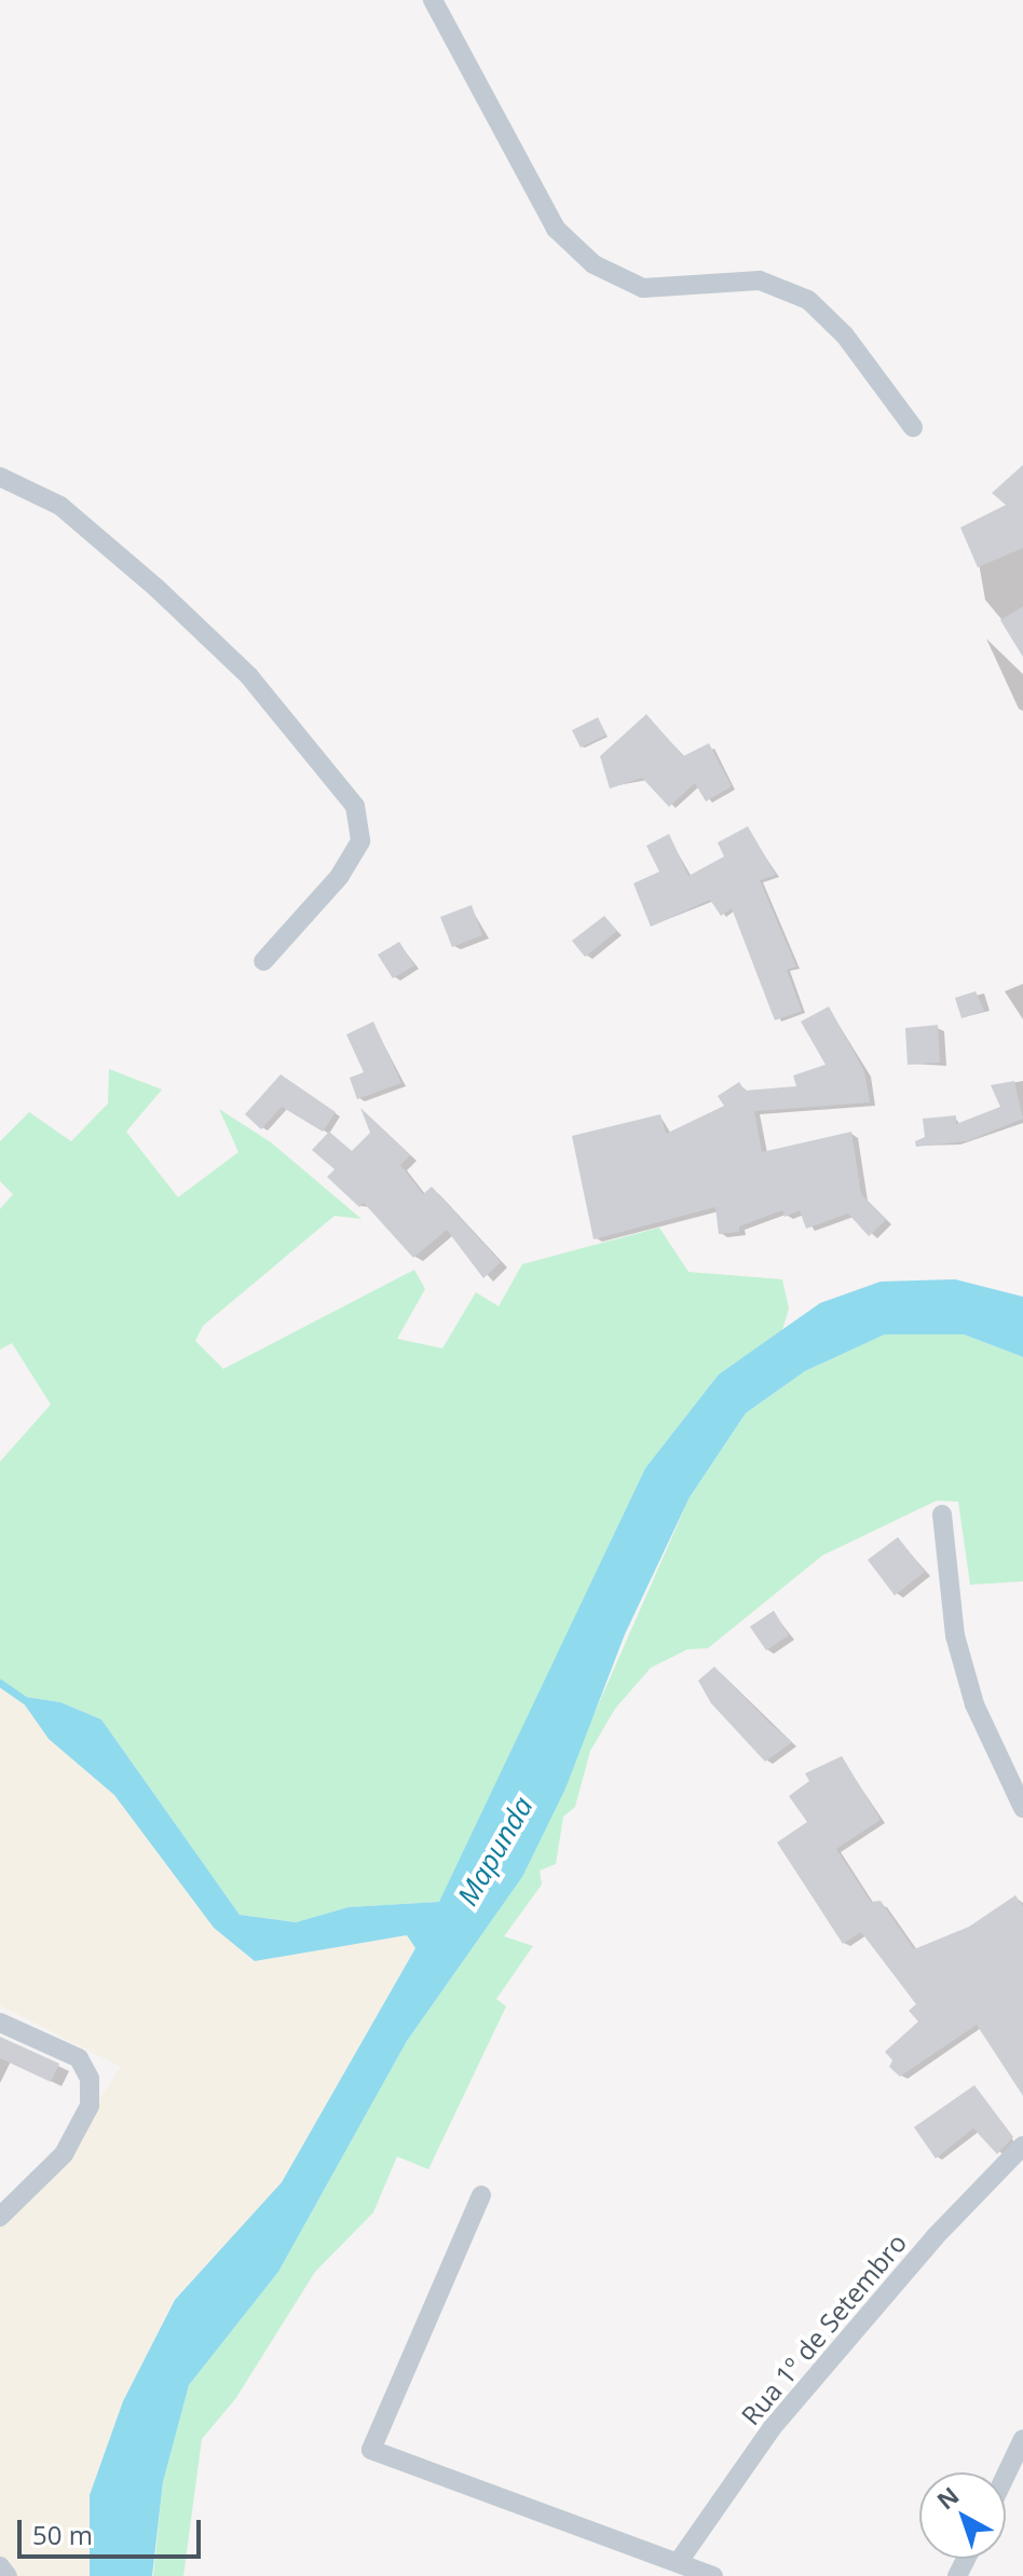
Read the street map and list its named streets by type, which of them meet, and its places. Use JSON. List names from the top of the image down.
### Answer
{
  "streets": {
    "street": ["Rua 1º de Setembro"]
  },
  "water": ["Mapunda"],
  "scale_bar": "50 m",
  "north": "top left"
}
